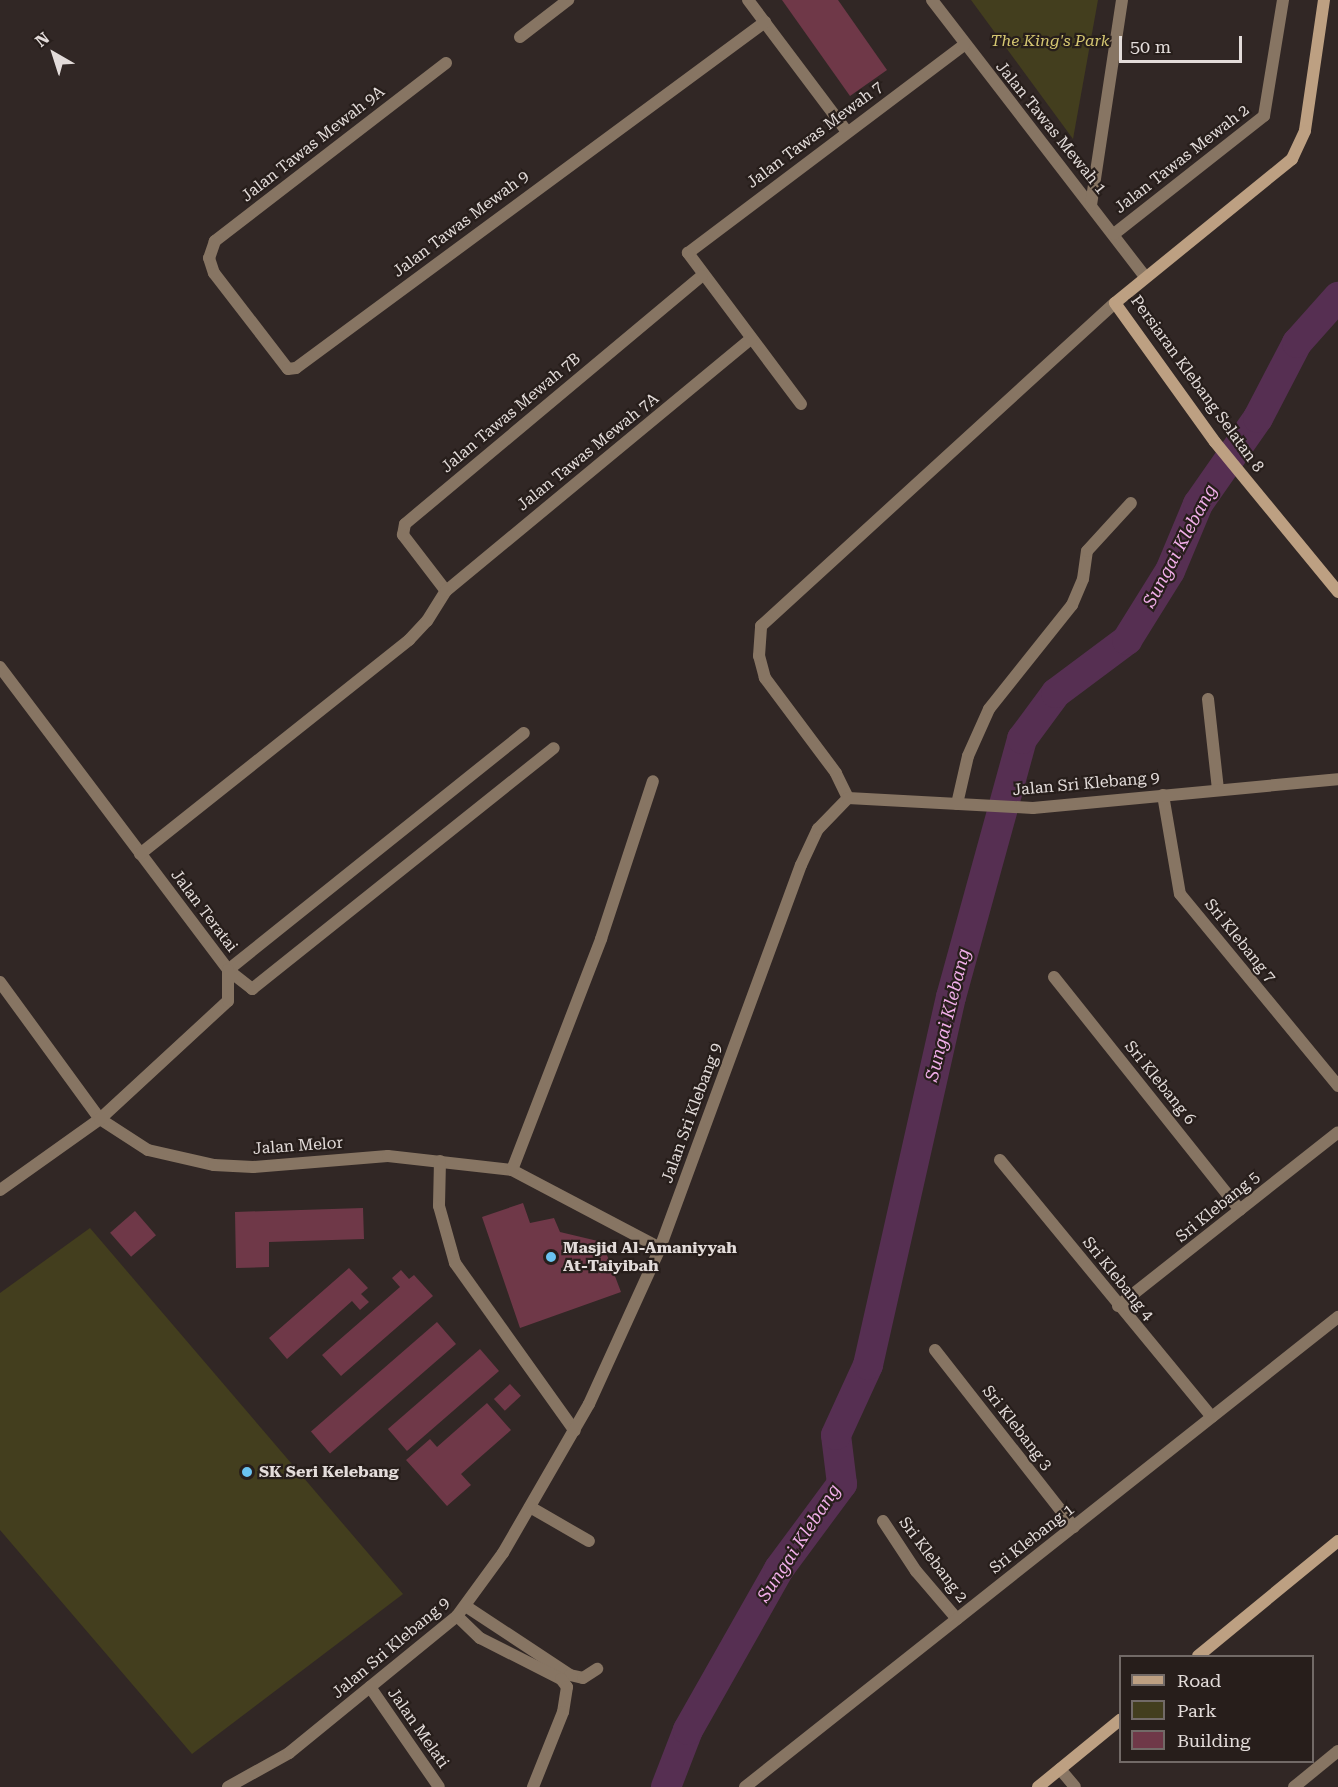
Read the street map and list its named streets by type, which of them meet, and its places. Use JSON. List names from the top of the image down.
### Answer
{
  "streets": {
    "street": [
      "Jalan Tawas Mewah 1",
      "Jalan Tawas Mewah 7",
      "Jalan Tawas Mewah 9A",
      "Jalan Tawas Mewah 2",
      "Jalan Tawas Mewah 9",
      "Persiaran Klebang Selatan 8",
      "Jalan Tawas Mewah 7B",
      "Jalan Tawas Mewah 7A",
      "Jalan Sri Klebang 9",
      "Jalan Teratai",
      "Sri Klebang 7",
      "Sri Klebang 6",
      "Jalan Melor",
      "Sri Klebang 5",
      "Sri Klebang 4",
      "Sri Klebang 3",
      "Sri Klebang 1",
      "Sri Klebang 2",
      "Jalan Melati"
    ]
  },
  "crossings": [
    ["Jalan Tawas Mewah 1", "Jalan Tawas Mewah 7"],
    ["Jalan Tawas Mewah 1", "Jalan Tawas Mewah 2"],
    ["Jalan Tawas Mewah 1", "Persiaran Klebang Selatan 8"],
    ["Jalan Tawas Mewah 7", "Jalan Tawas Mewah 7B"],
    ["Jalan Tawas Mewah 9A", "Jalan Tawas Mewah 9"],
    ["Jalan Tawas Mewah 7B", "Jalan Tawas Mewah 7A"],
    ["Jalan Tawas Mewah 7A", "Jalan Teratai"],
    ["Jalan Sri Klebang 9", "Sri Klebang 7"],
    ["Jalan Sri Klebang 9", "Jalan Melor"],
    ["Jalan Sri Klebang 9", "Jalan Melati"],
    ["Jalan Teratai", "Jalan Melor"],
    ["Sri Klebang 6", "Sri Klebang 5"],
    ["Sri Klebang 5", "Sri Klebang 4"],
    ["Sri Klebang 4", "Sri Klebang 1"],
    ["Sri Klebang 3", "Sri Klebang 1"],
    ["Sri Klebang 1", "Sri Klebang 2"]
  ],
  "water": ["Sungai Klebang"],
  "parks": ["The King's Park"],
  "places": ["Masjid Al-Amaniyyah At-Taiyibah", "SK Seri Kelebang"],
  "legend": ["Road", "Park", "Building"],
  "scale_bar": "50 m",
  "north": "top left"
}
